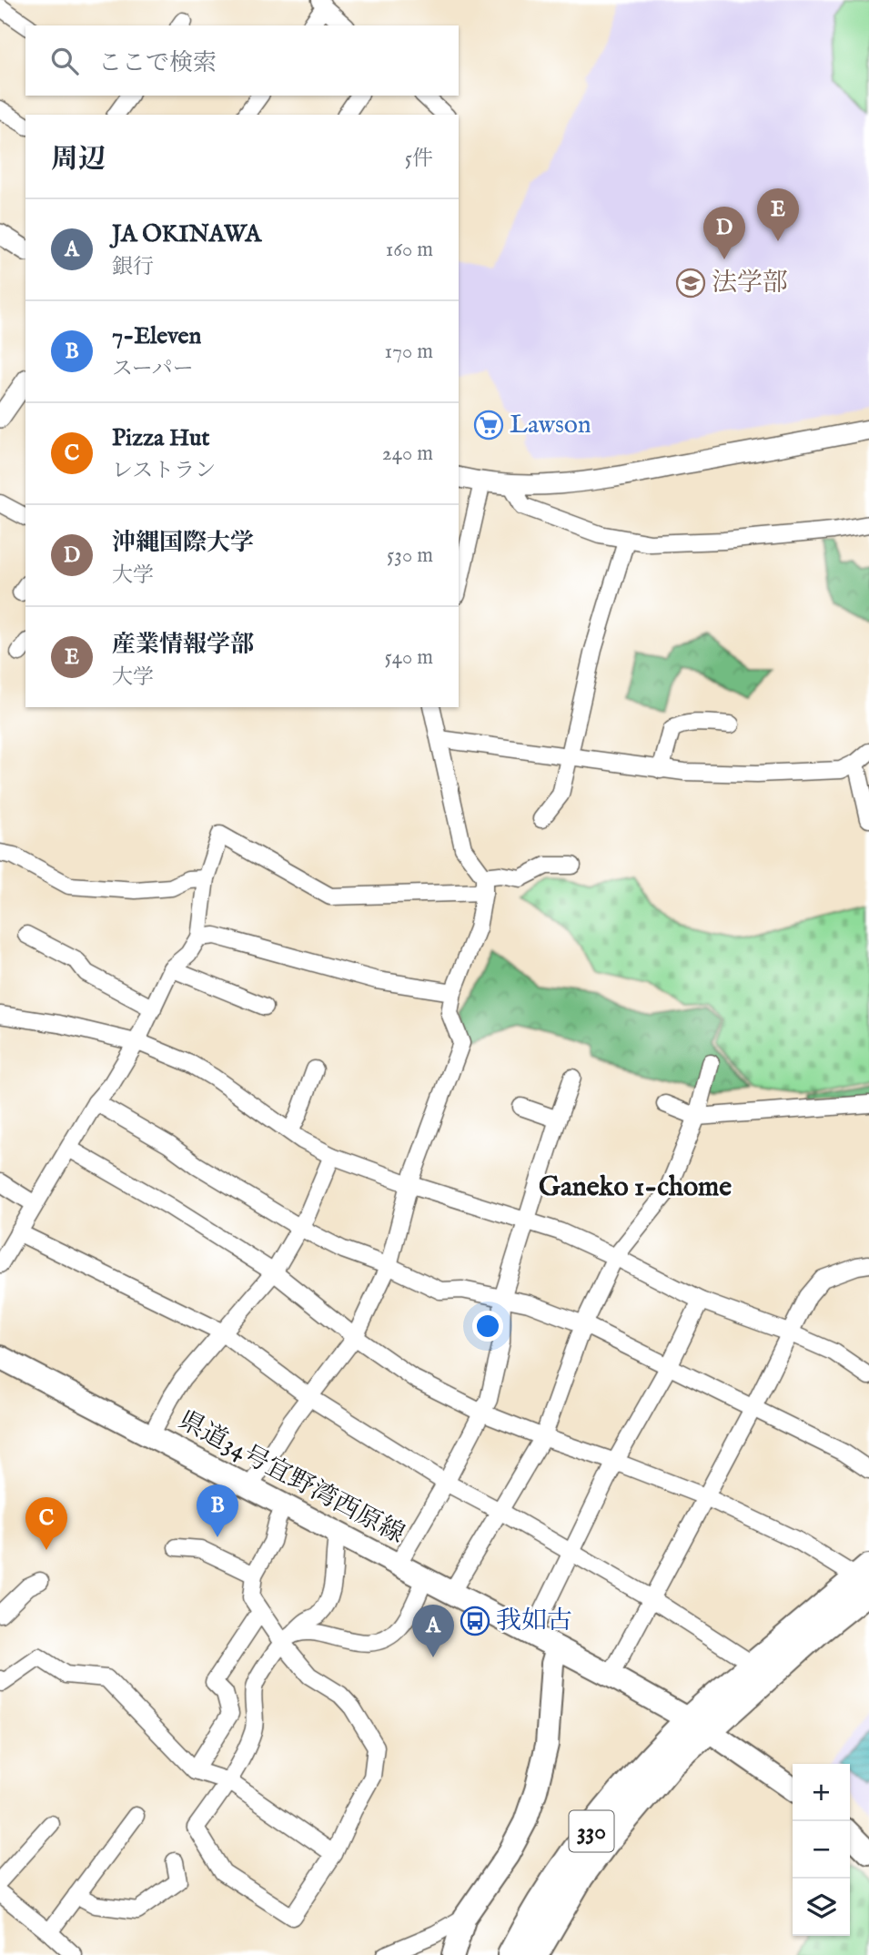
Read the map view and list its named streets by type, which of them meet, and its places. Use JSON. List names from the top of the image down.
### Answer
{
  "streets": {
    "highway": ["330"],
    "main road": ["県道34号宜野湾西原線"]
  },
  "crossings": [
    ["県道34号宜野湾西原線", "330"]
  ],
  "districts": ["Ganeko 1-chome"],
  "places": {
    "school or university": ["法学部"],
    "supermarket": ["Lawson"],
    "bus stop": ["我如古"]
  },
  "page": {
    "search": "ここで検索",
    "heading": ["周辺", "5件"],
    "pins": [
      "E",
      "D",
      "B",
      "C",
      "A"
    ],
    "list": [
      {
        "mark": "A",
        "name": "JA OKINAWA",
        "note": "銀行",
        "value": "160 m"
      },
      {
        "mark": "B",
        "name": "7-Eleven",
        "note": "スーパー",
        "value": "170 m"
      },
      {
        "mark": "C",
        "name": "Pizza Hut",
        "note": "レストラン",
        "value": "240 m"
      },
      {
        "mark": "D",
        "name": "沖縄国際大学",
        "note": "大学",
        "value": "530 m"
      },
      {
        "mark": "E",
        "name": "産業情報学部",
        "note": "大学",
        "value": "540 m"
      }
    ],
    "map_buttons": ["+", "−"]
  }
}
